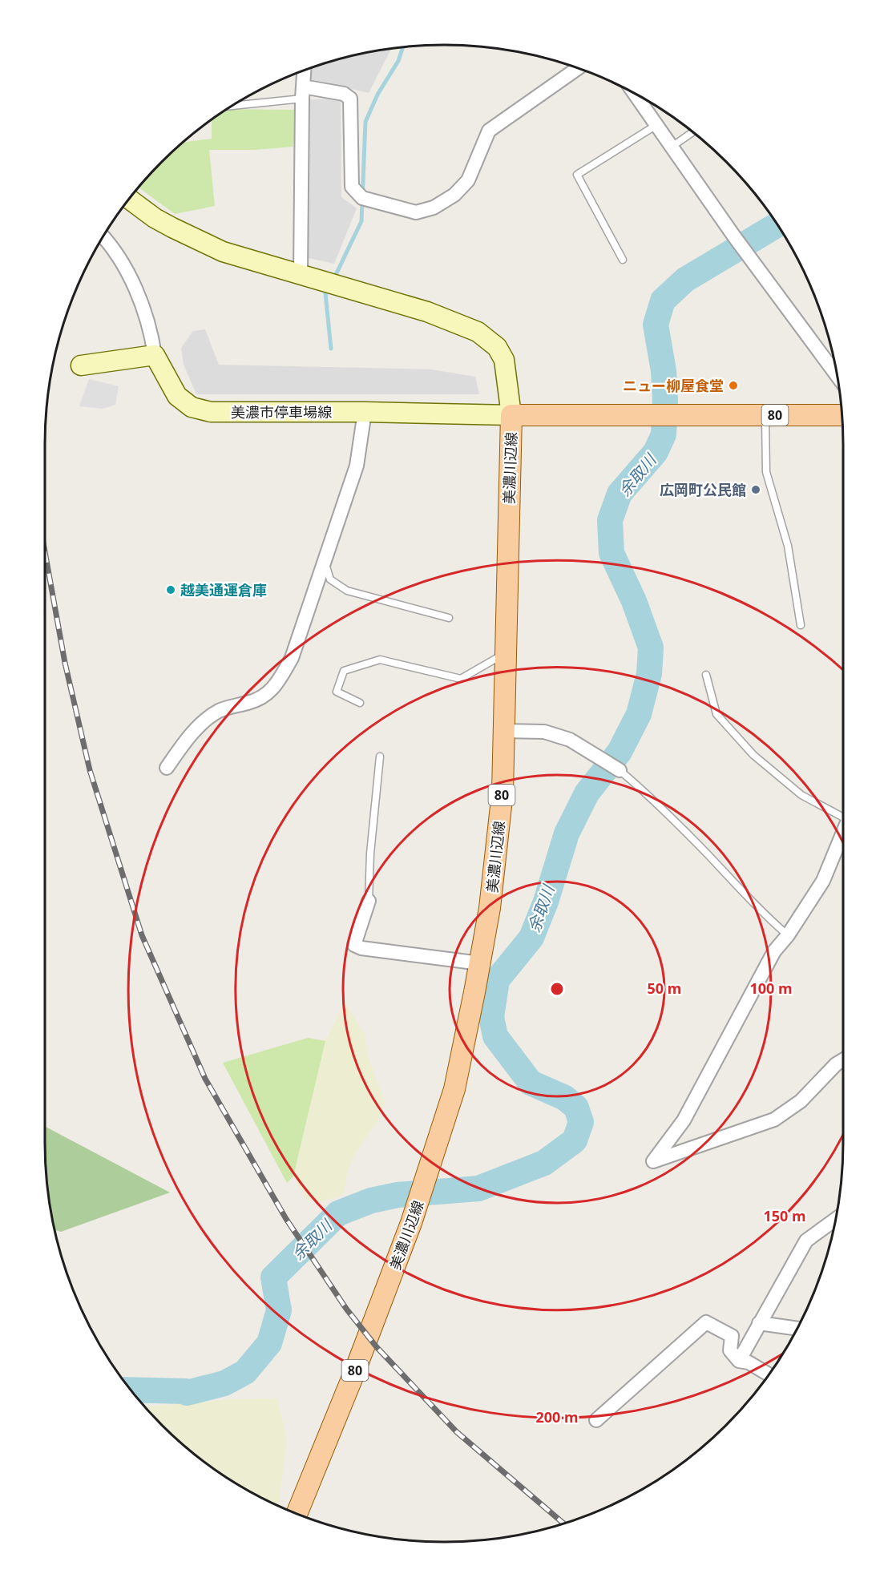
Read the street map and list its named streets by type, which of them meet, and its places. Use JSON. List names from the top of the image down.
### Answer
{
  "streets": {
    "main road": ["80", "美濃川辺線"],
    "street": ["美濃市停車場線"]
  },
  "crossings": [
    ["美濃市停車場線", "美濃川辺線"]
  ],
  "water": ["余取川"],
  "places": ["ニュー柳屋食堂", "広岡町公民館", "越美通運倉庫"],
  "rings": [
    "50 m",
    "100 m",
    "150 m",
    "200 m"
  ]
}
